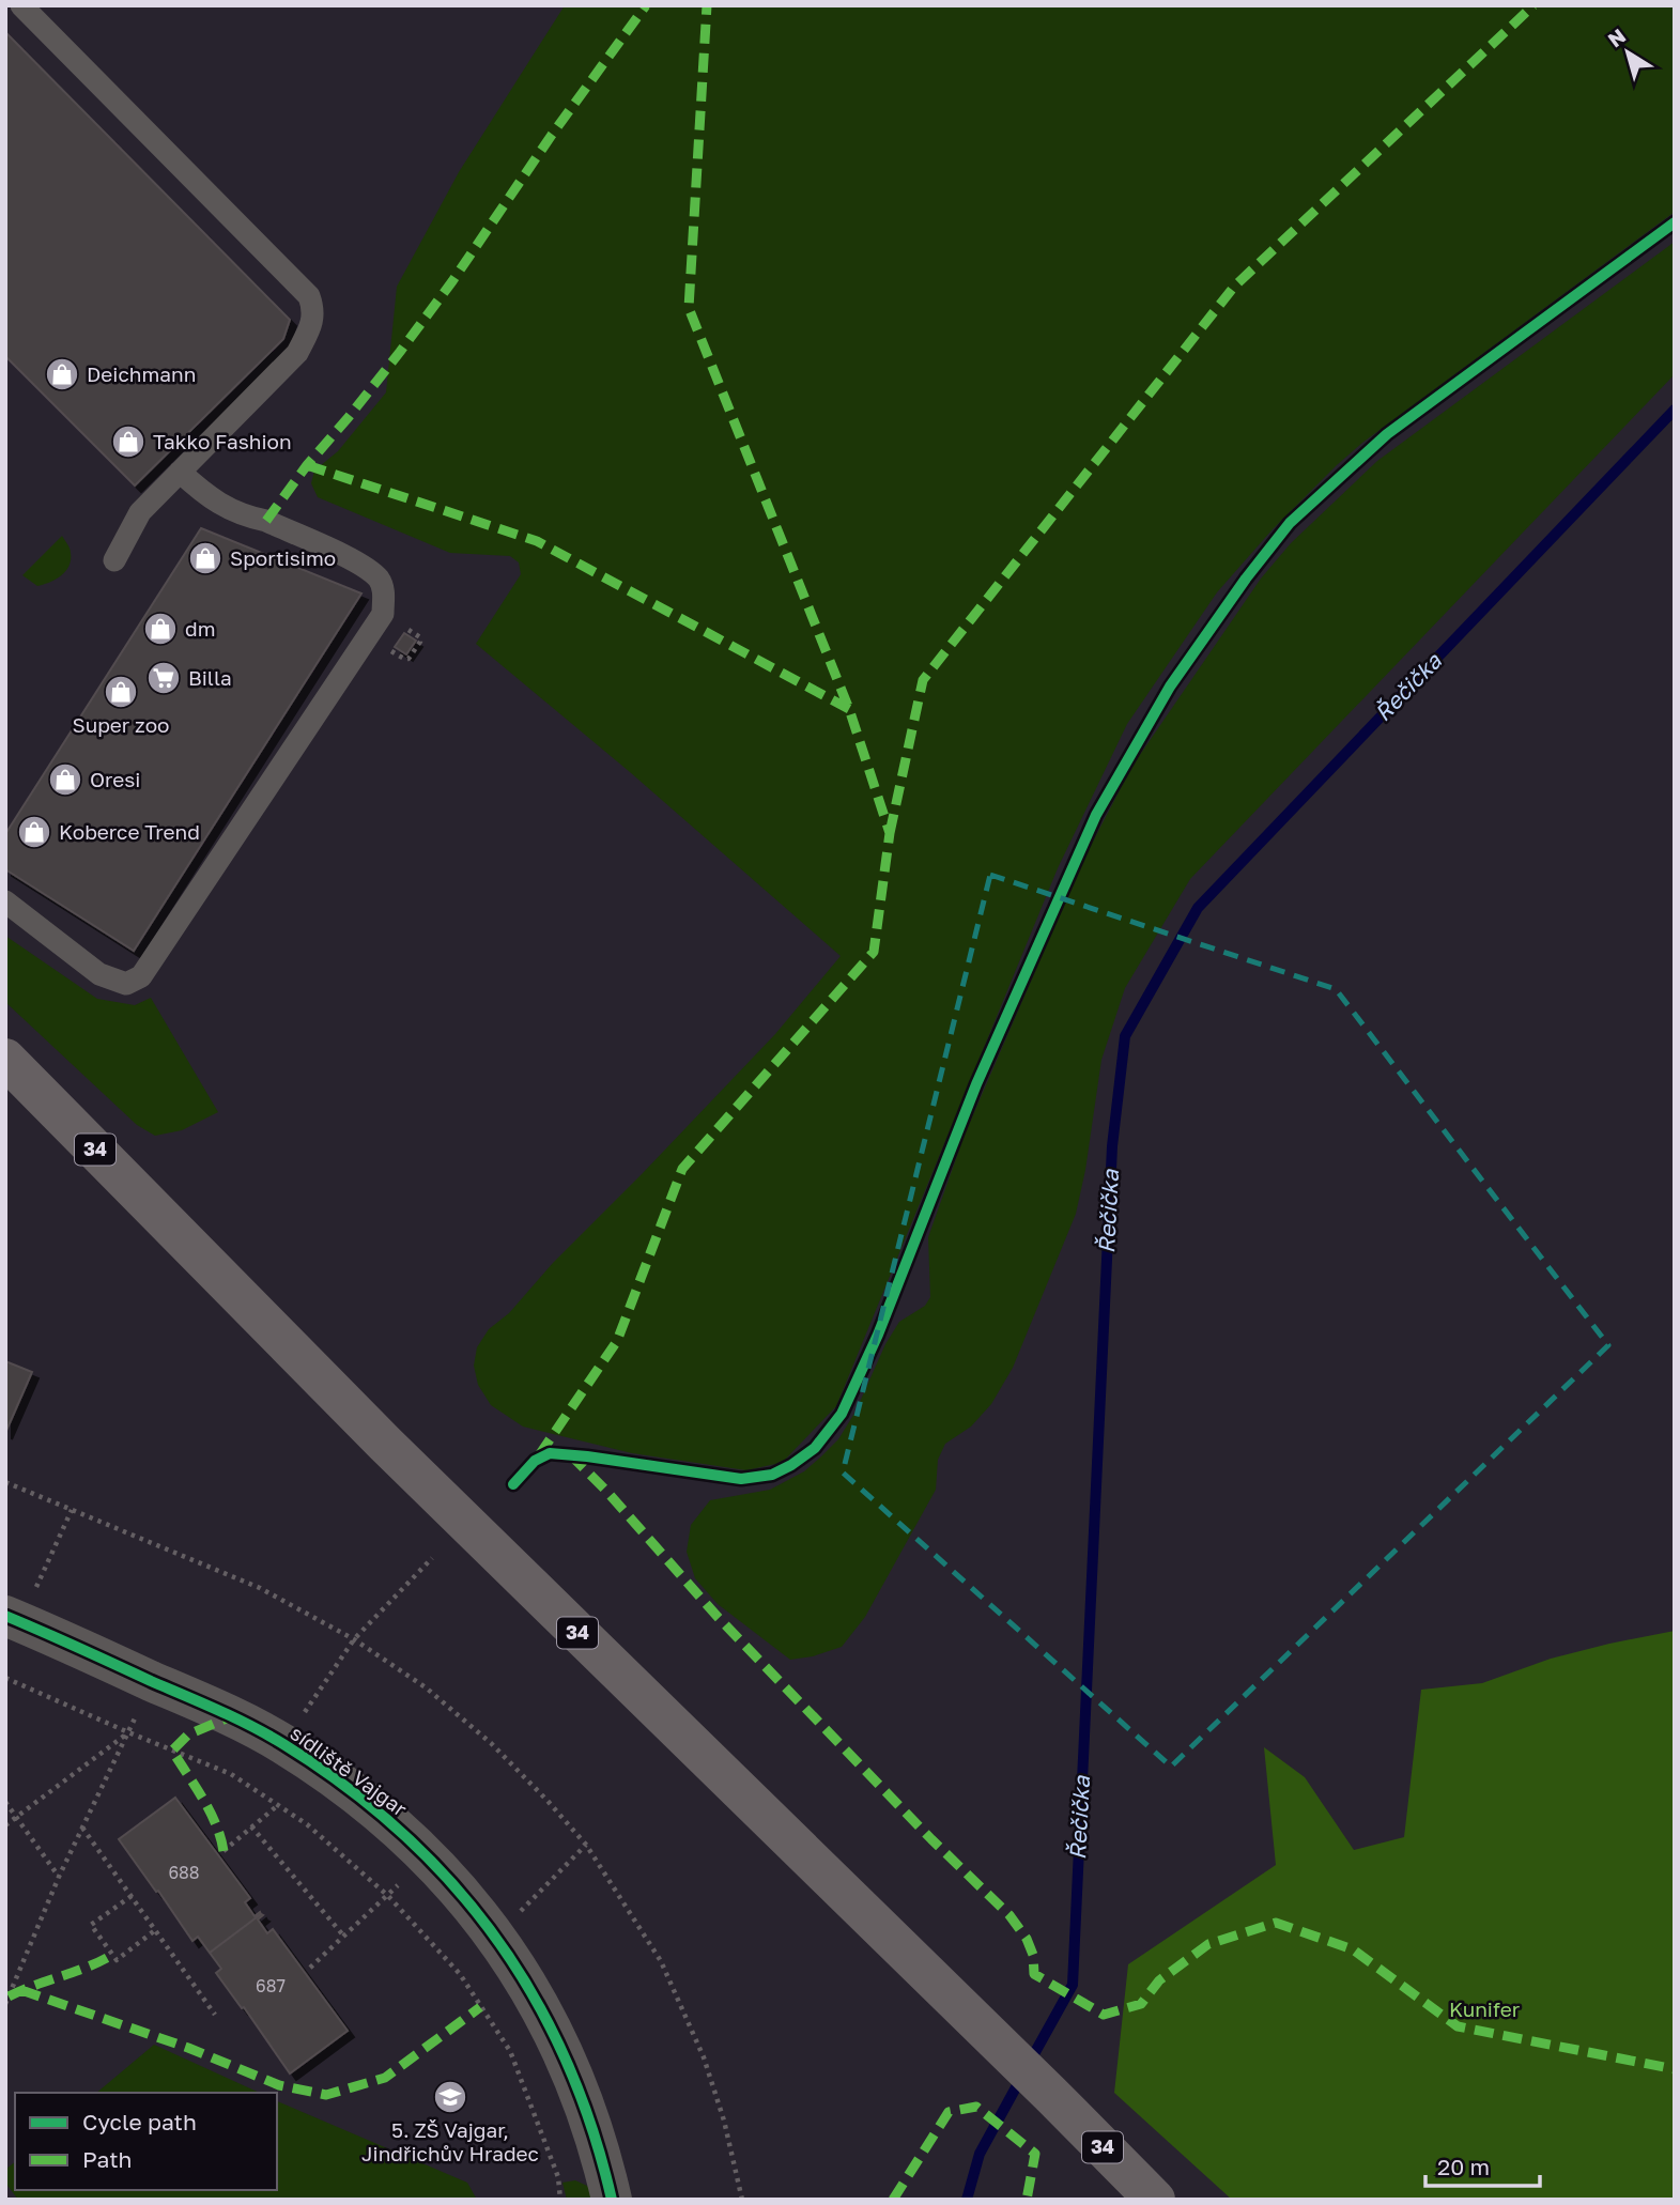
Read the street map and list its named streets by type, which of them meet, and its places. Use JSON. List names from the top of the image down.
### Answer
{
  "streets": {
    "main road": ["34"],
    "street": ["sídliště Vajgar"]
  },
  "water": ["Řečička"],
  "parks": ["Kunifer"],
  "places": {
    "shop": [
      "Deichmann",
      "Takko Fashion",
      "Sportisimo",
      "dm",
      "Super zoo",
      "Oresi",
      "Koberce Trend"
    ],
    "supermarket": ["Billa"],
    "school or university": ["5. ZŠ Vajgar, Jindřichův Hradec"]
  },
  "house_numbers": ["688", "687"],
  "legend": ["Cycle path", "Path"],
  "scale_bar": "20 m",
  "north": "top left"
}
